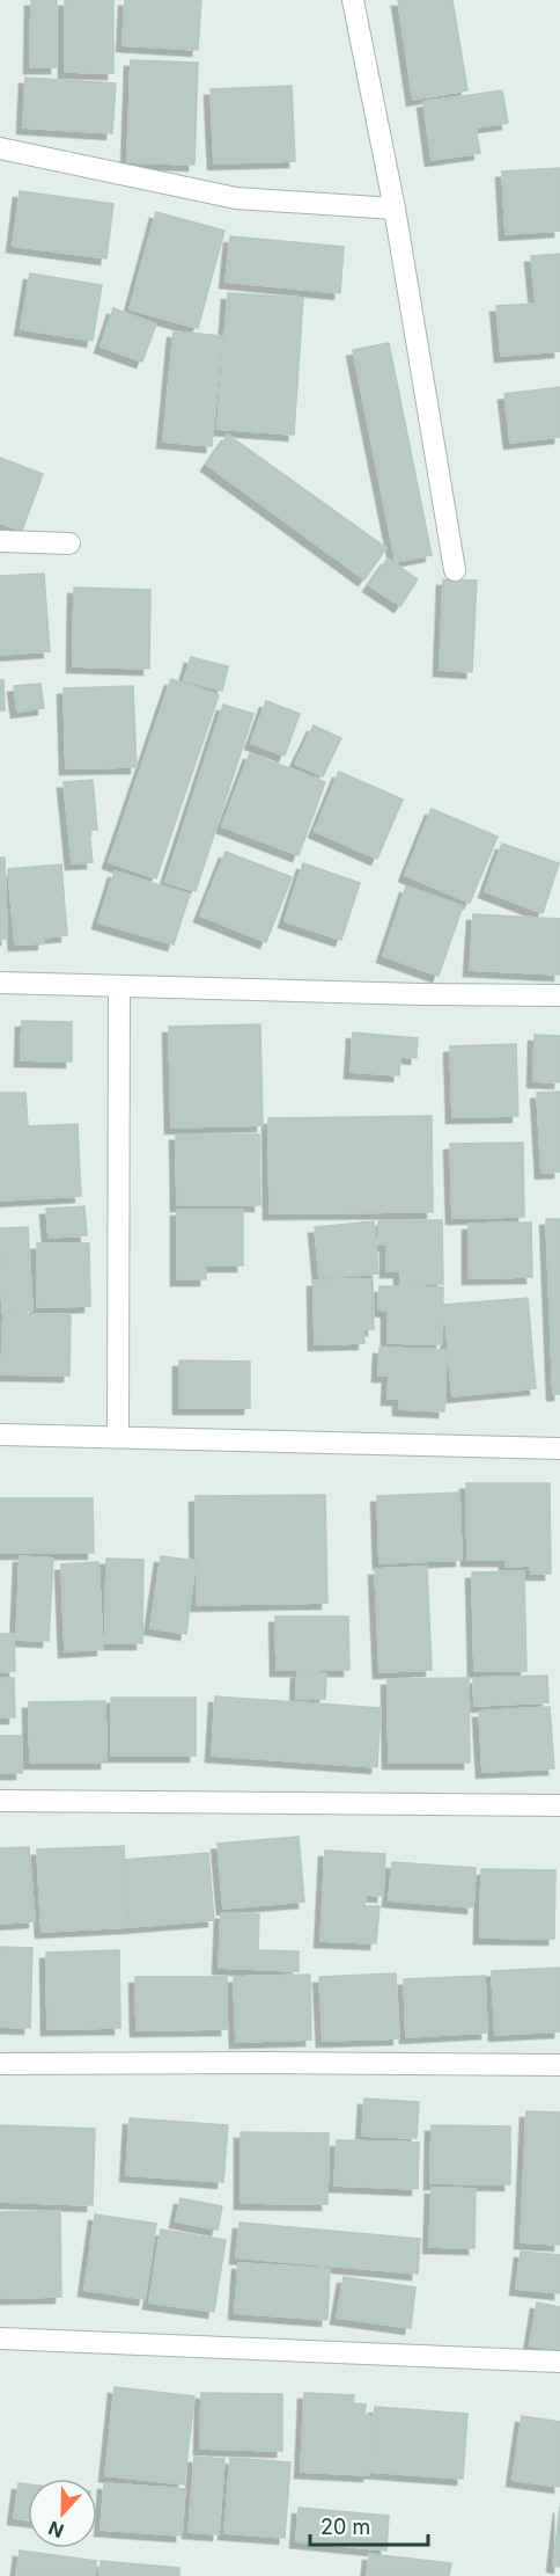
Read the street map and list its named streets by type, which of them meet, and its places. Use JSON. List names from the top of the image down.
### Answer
{
  "scale_bar": "20 m",
  "north": "bottom"
}
